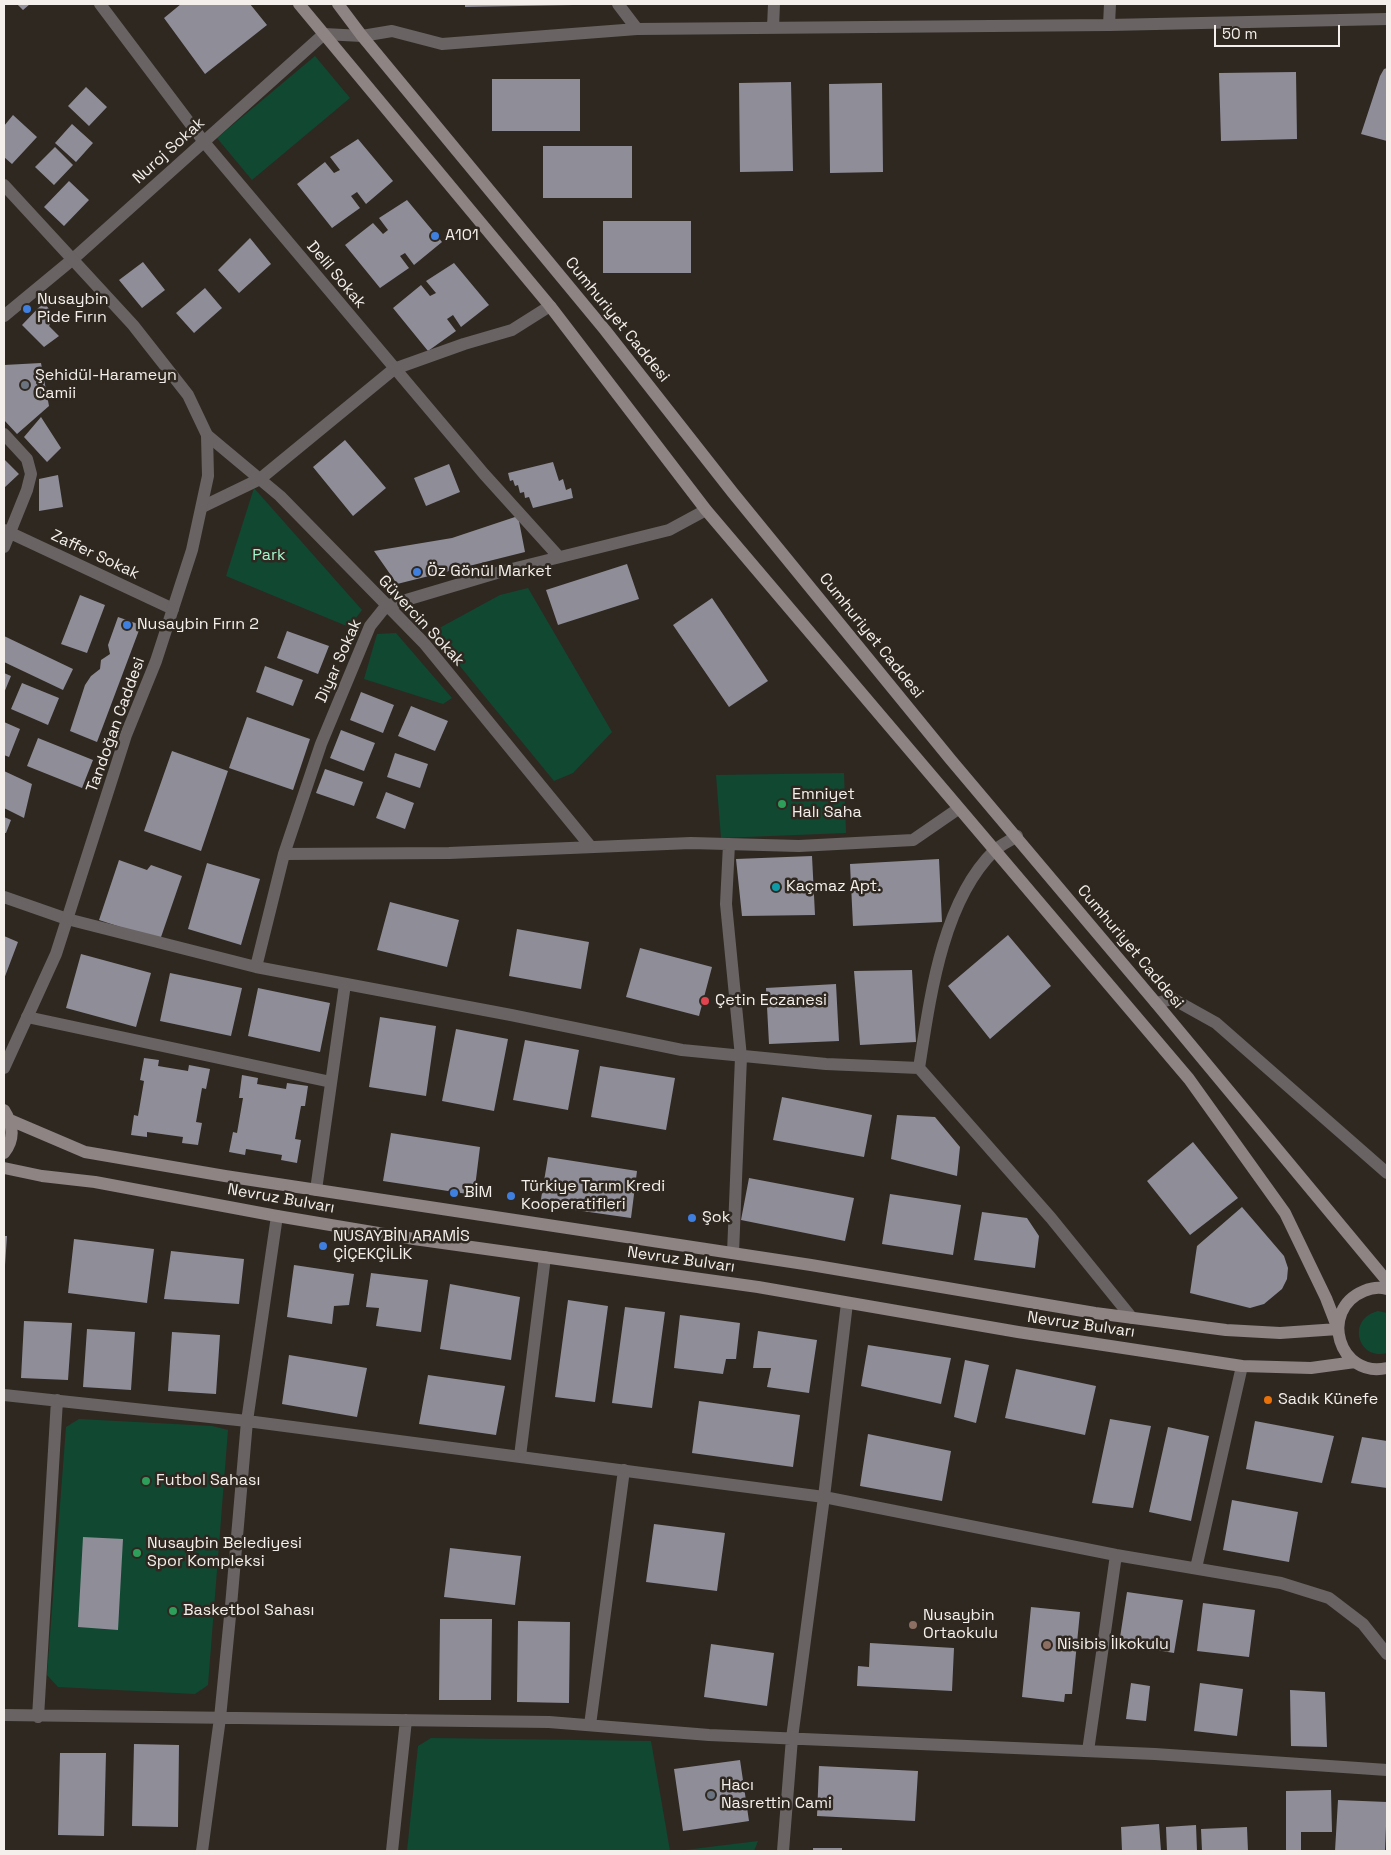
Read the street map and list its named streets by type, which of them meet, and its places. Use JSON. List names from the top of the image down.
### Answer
{
  "streets": {
    "main road": ["Cumhuriyet Caddesi", "Nevruz Bulvarı"],
    "street": [
      "Nuroj Sokak",
      "Delil Sokak",
      "Zaffer Sokak",
      "Güvercin Sokak",
      "Diyar Sokak",
      "Tandoğan Caddesi"
    ]
  },
  "crossings": [
    ["Nuroj Sokak", "Delil Sokak"],
    ["Nuroj Sokak", "Tandoğan Caddesi"],
    ["Zaffer Sokak", "Tandoğan Caddesi"],
    ["Güvercin Sokak", "Diyar Sokak"],
    ["Güvercin Sokak", "Tandoğan Caddesi"]
  ],
  "parks": ["Park"],
  "places": [
    "A101",
    "Nusaybin Pide Fırın",
    "Şehidül-Harameyn Camii",
    "Öz Gönül Market",
    "Nusaybin Fırın 2",
    "Emniyet Halı Saha",
    "Kaçmaz Apt.",
    "Çetin Eczanesi",
    "BİM",
    "Türkiye Tarım Kredi Kooperatifleri",
    "Şok",
    "NUSAYBİN ARAMİS ÇİÇEKÇİLİK",
    "Sadık Künefe",
    "Futbol Sahası",
    "Nusaybin Belediyesi Spor Kompleksi",
    "Basketbol Sahası",
    "Nusaybin Ortaokulu",
    "Nisibis İlkokulu",
    "Hacı Nasrettin Cami"
  ],
  "scale_bar": "50 m"
}
